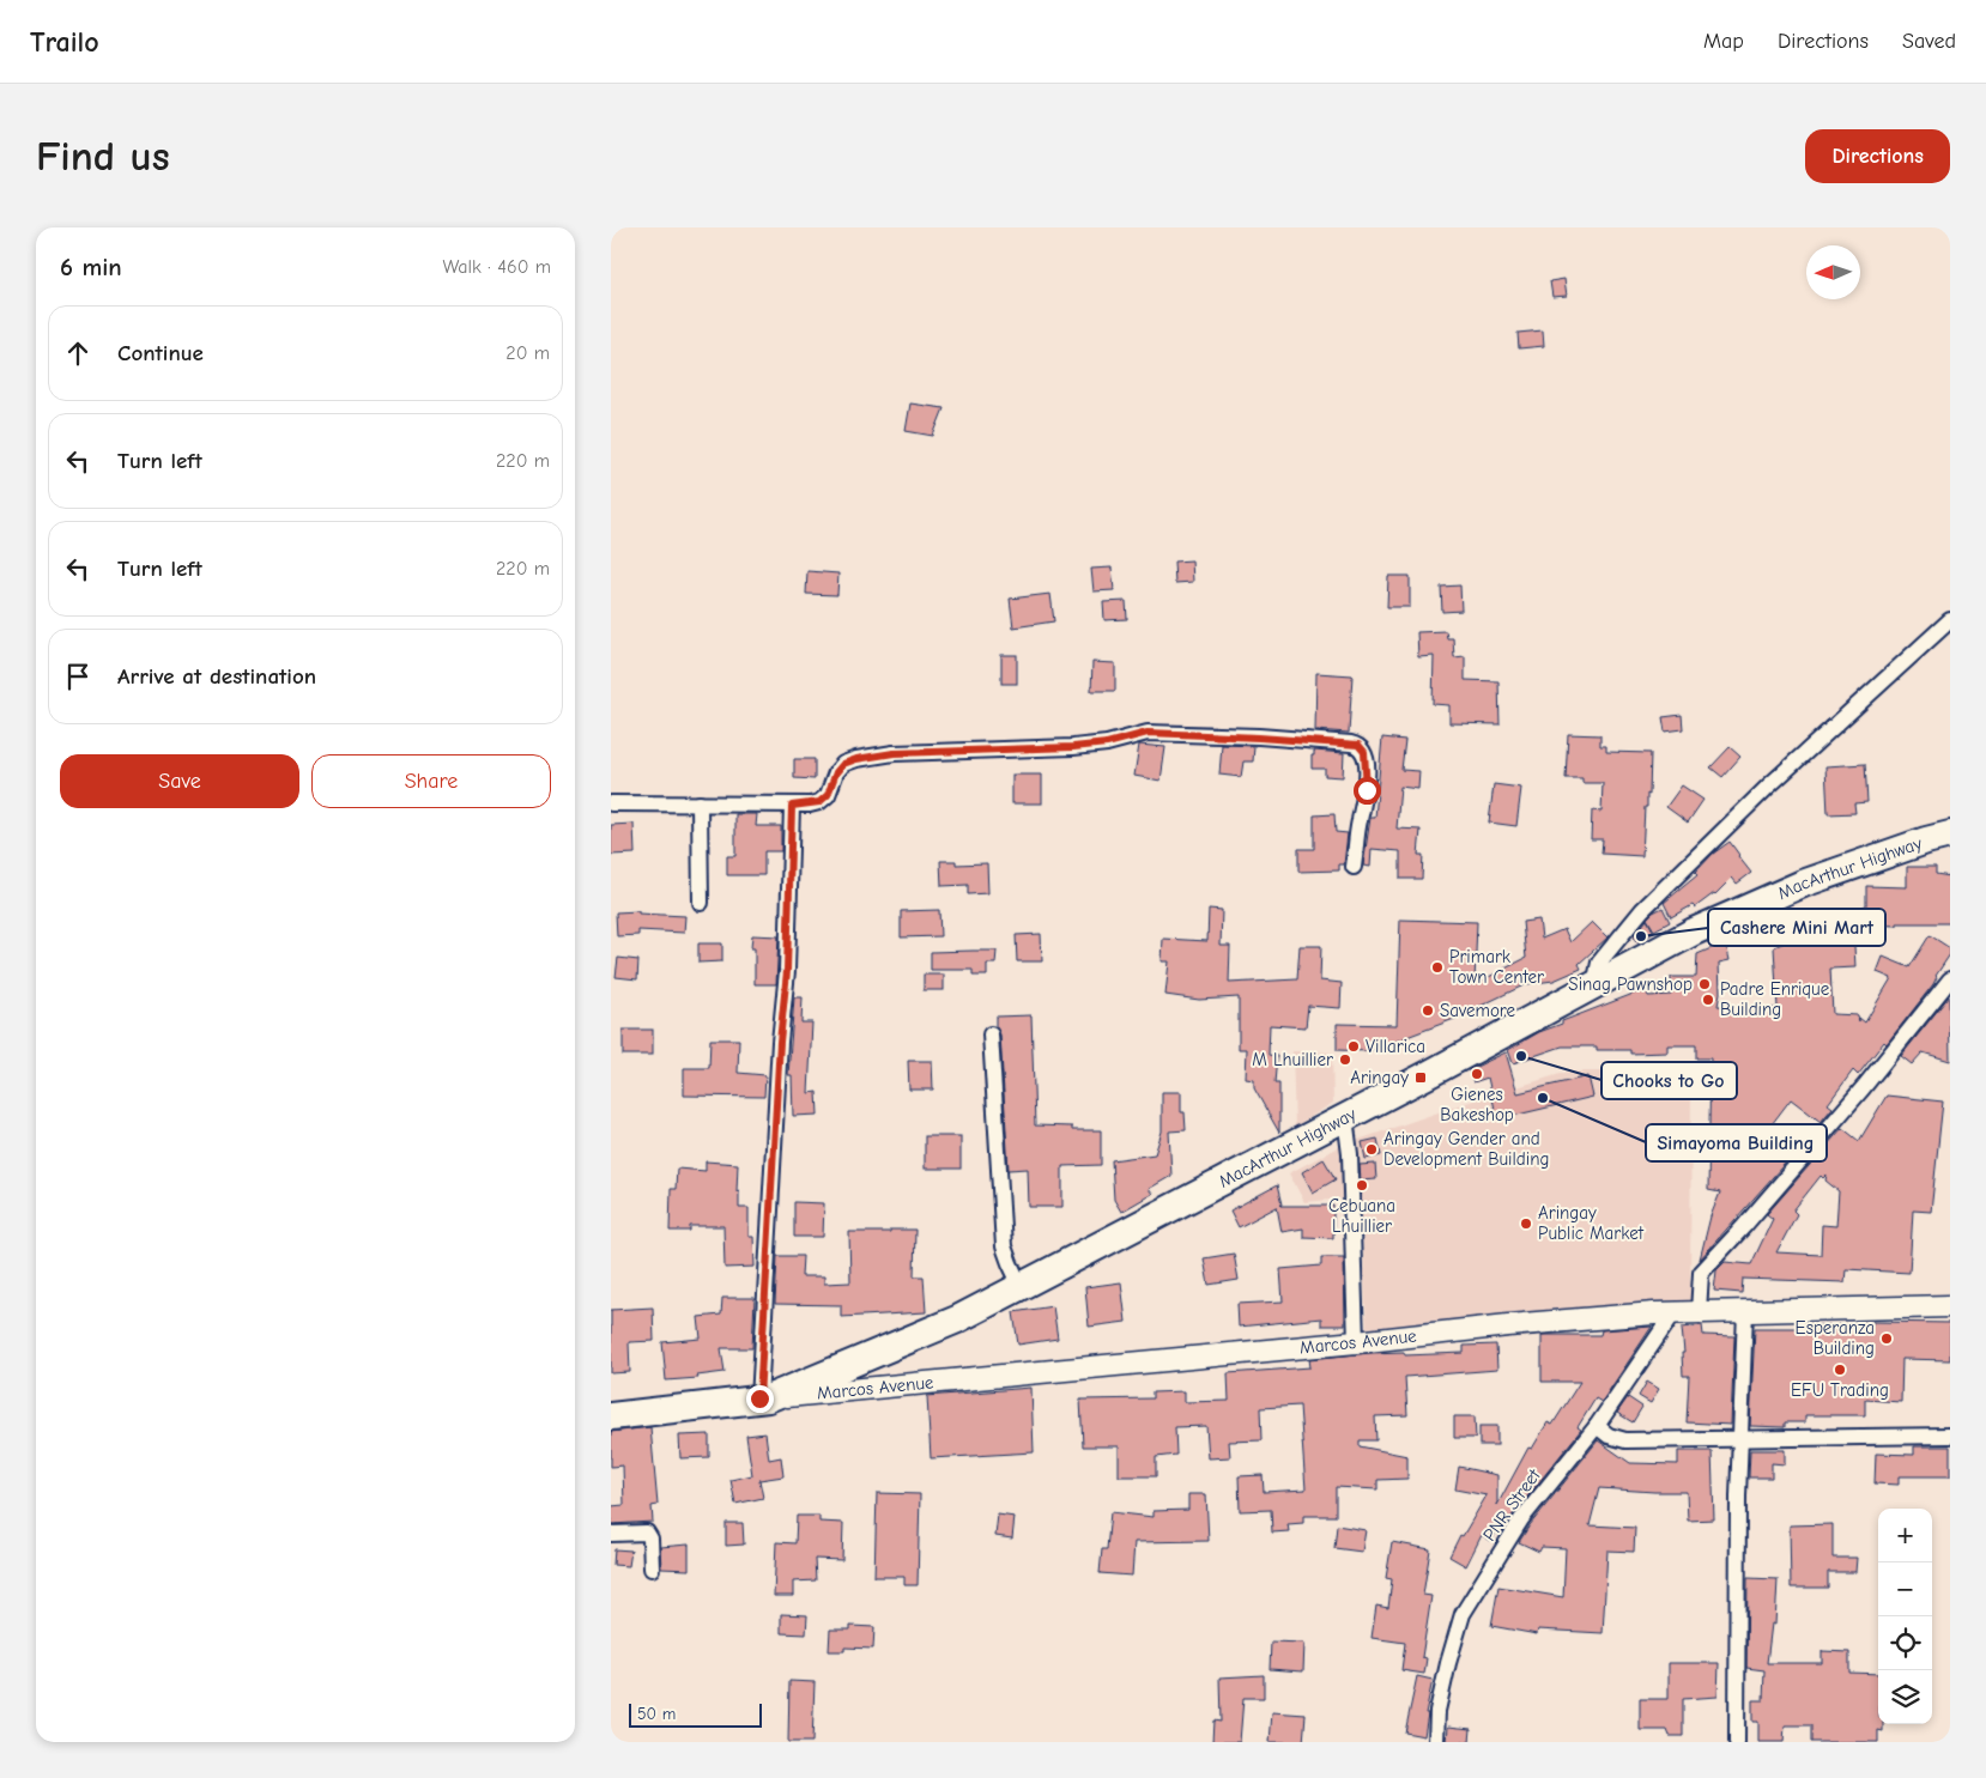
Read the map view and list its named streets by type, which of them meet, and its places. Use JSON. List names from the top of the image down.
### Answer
{
  "streets": {
    "highway": ["MacArthur Highway"],
    "street": ["Marcos Avenue", "PNR Street"]
  },
  "crossings": [
    ["MacArthur Highway", "Marcos Avenue"],
    ["Marcos Avenue", "PNR Street"]
  ],
  "places": {
    "other": [
      "Cashere Mini Mart",
      "Primark Town Center",
      "Sinag Pawnshop",
      "Padre Enrique Building",
      "Savemore",
      "Villarica",
      "Chooks to Go",
      "M Lhuillier",
      "Gienes Bakeshop",
      "Simayoma Building",
      "Aringay Gender and Development Building",
      "Cebuana Lhuillier",
      "Aringay Public Market",
      "Esperanza Building",
      "EFU Trading"
    ],
    "transit": ["Aringay"]
  },
  "scale_bar": "50 m",
  "north": "left",
  "page": {
    "header": "Trailo",
    "nav": ["Map", "Directions", "Saved"],
    "buttons": [
      "Directions",
      ["Save", "Share"]
    ],
    "title": "Find us",
    "heading": ["6 min", "Walk · 460 m"],
    "list": [
      ["Continue", "20 m"],
      ["Turn left", "220 m"],
      ["Turn left", "220 m"],
      "Arrive at destination"
    ],
    "map_buttons": ["+", "−"],
    "scale": "50 m"
  }
}
